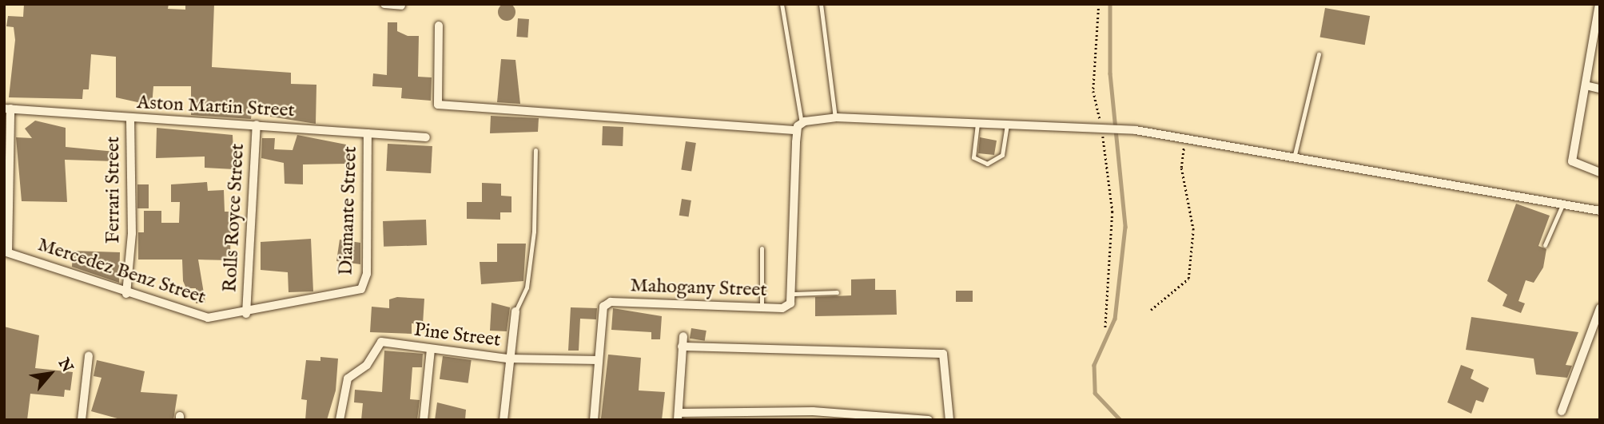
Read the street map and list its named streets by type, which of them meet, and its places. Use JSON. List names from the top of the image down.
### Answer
{
  "streets": {
    "street": [
      "Aston Martin Street",
      "Ferrari Street",
      "Diamante Street",
      "Rolls Royce Street",
      "Mercedez Benz Street",
      "Mahogany Street",
      "Pine Street"
    ]
  },
  "crossings": [
    ["Aston Martin Street", "Ferrari Street"],
    ["Aston Martin Street", "Diamante Street"],
    ["Aston Martin Street", "Rolls Royce Street"],
    ["Ferrari Street", "Mercedez Benz Street"],
    ["Diamante Street", "Mercedez Benz Street"],
    ["Rolls Royce Street", "Mercedez Benz Street"],
    ["Mahogany Street", "Pine Street"]
  ],
  "north": "top right"
}
